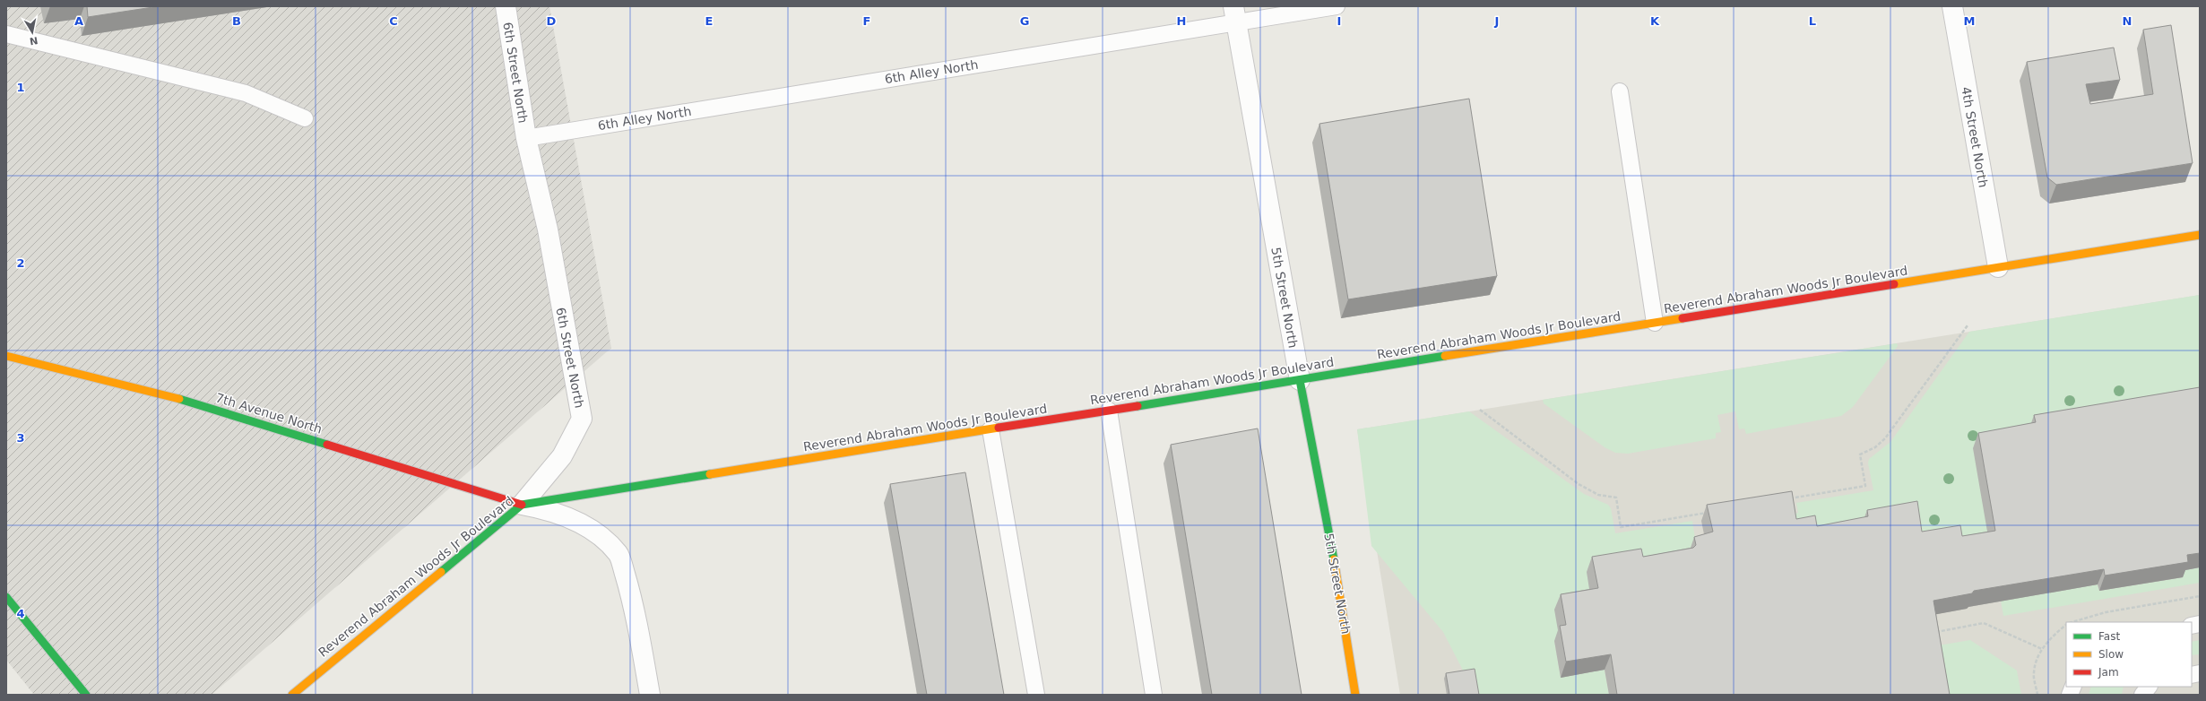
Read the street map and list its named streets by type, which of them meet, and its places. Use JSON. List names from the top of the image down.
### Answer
{
  "streets": {
    "main road": ["Reverend Abraham Woods Jr Boulevard", "5th Street North", "7th Avenue North"],
    "street": ["6th Street North", "4th Street North"],
    "lane": ["6th Alley North"]
  },
  "crossings": [
    ["6th Alley North", "6th Street North"],
    ["6th Alley North", "5th Street North"],
    ["6th Street North", "Reverend Abraham Woods Jr Boulevard"],
    ["6th Street North", "7th Avenue North"],
    ["4th Street North", "Reverend Abraham Woods Jr Boulevard"],
    ["Reverend Abraham Woods Jr Boulevard", "5th Street North"],
    ["Reverend Abraham Woods Jr Boulevard", "7th Avenue North"]
  ],
  "legend": ["Fast", "Slow", "Jam"],
  "north": "bottom",
  "grid": {
    "columns": [
      "A",
      "B",
      "C",
      "D",
      "E",
      "F",
      "G",
      "H",
      "I",
      "J",
      "K",
      "L",
      "M",
      "N"
    ],
    "rows": [
      "1",
      "2",
      "3",
      "4"
    ]
  }
}
